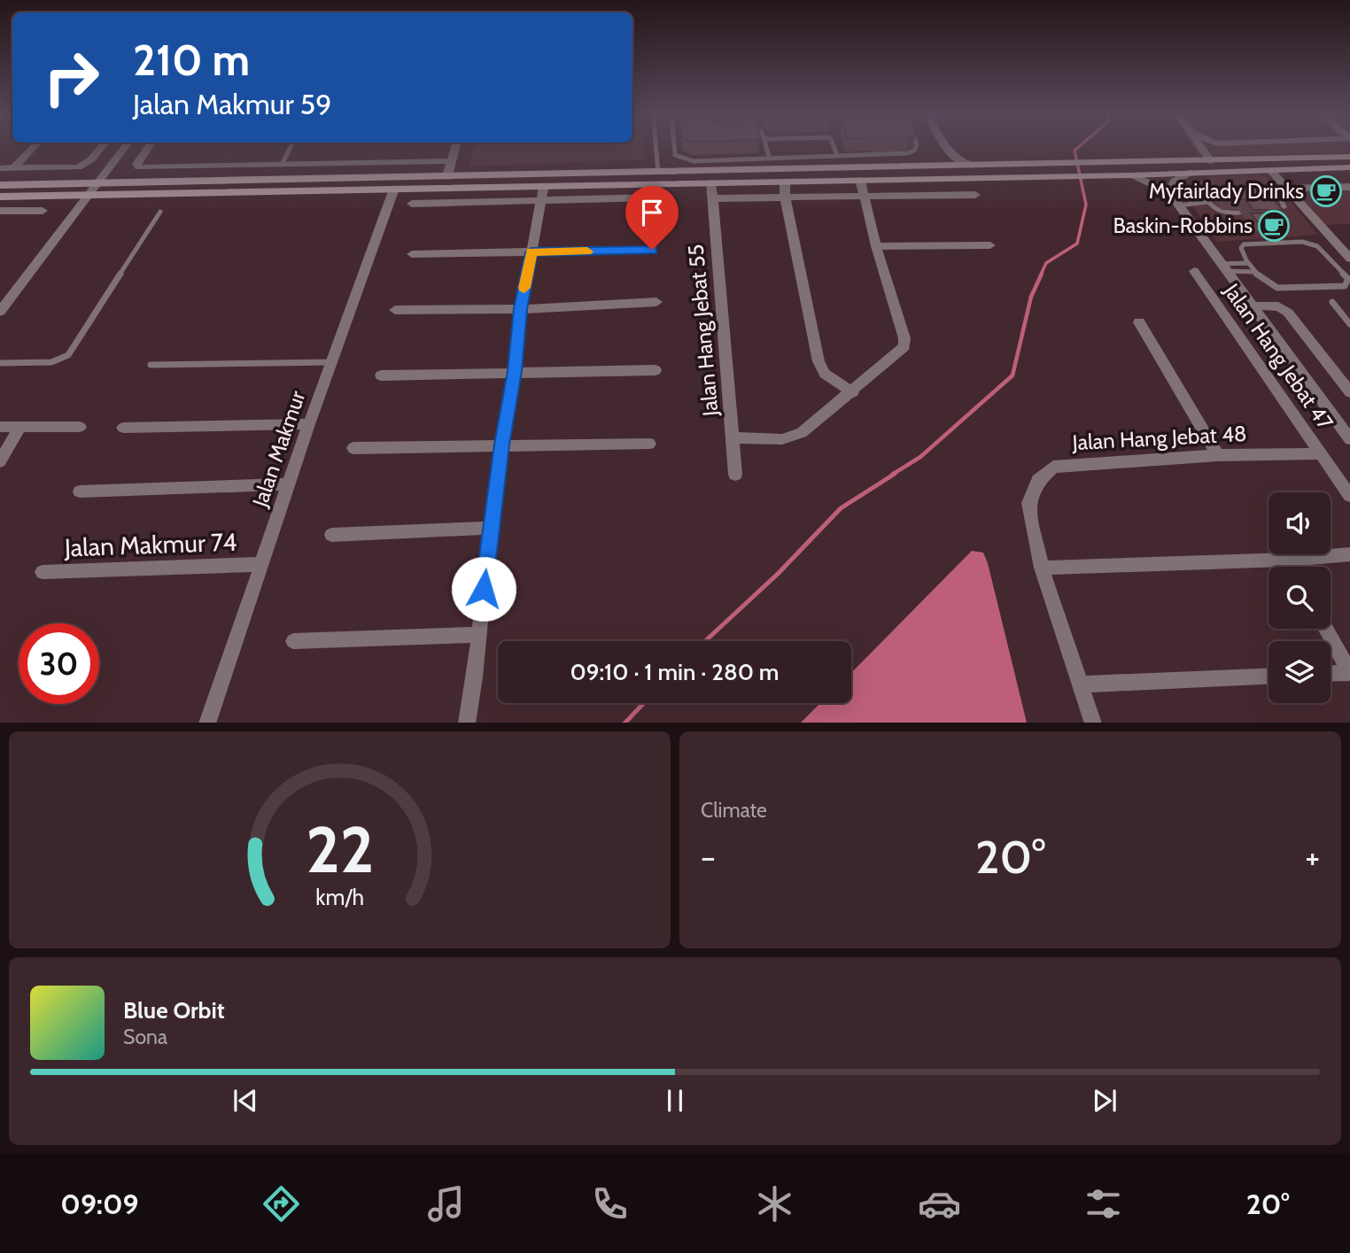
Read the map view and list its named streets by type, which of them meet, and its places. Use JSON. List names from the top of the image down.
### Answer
{
  "streets": {
    "street": [
      "Jalan Hang Jebat 55",
      "Jalan Hang Jebat 47",
      "Jalan Hang Jebat 48",
      "Jalan Makmur",
      "Jalan Makmur 74"
    ]
  },
  "crossings": [
    ["Jalan Hang Jebat 47", "Jalan Hang Jebat 48"],
    ["Jalan Makmur", "Jalan Makmur 74"]
  ],
  "places": {
    "cafe": ["Myfairlady Drinks", "Baskin-Robbins"]
  },
  "page": {
    "turn": ["210 m", "Jalan Makmur 59"],
    "limit": "30",
    "trip": "09:10 · 1 min · 280 m",
    "tile": "Climate",
    "heat": ["−", "20°", "+"],
    "song": ["Blue Orbit", "Sona"],
    "tabs": ["09:09", "20°"],
    "gauge": ["22", "km/h"]
  }
}
